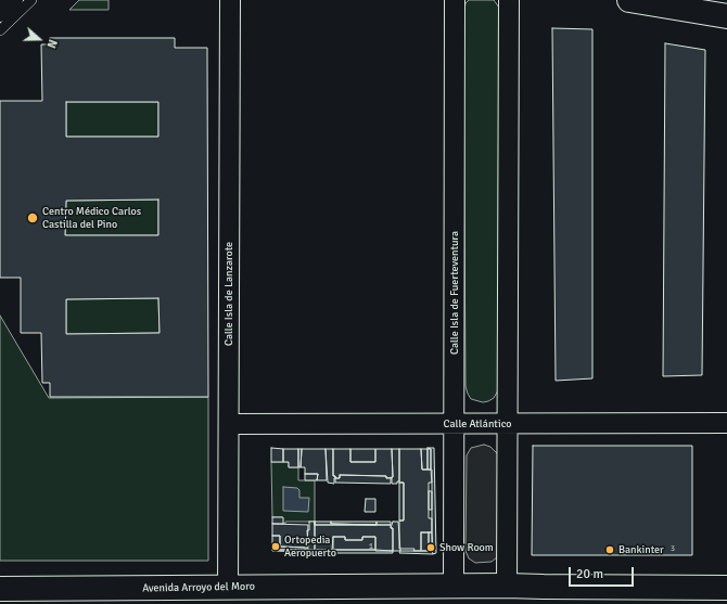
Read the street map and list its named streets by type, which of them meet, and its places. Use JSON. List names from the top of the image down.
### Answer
{
  "streets": {
    "street": [
      "Calle Isla de Fuerteventura",
      "Calle Isla de Lanzarote",
      "Calle Atlántico",
      "Avenida Arroyo del Moro"
    ]
  },
  "crossings": [
    ["Calle Isla de Fuerteventura", "Calle Atlántico"],
    ["Calle Isla de Fuerteventura", "Avenida Arroyo del Moro"],
    ["Calle Isla de Lanzarote", "Calle Atlántico"],
    ["Calle Isla de Lanzarote", "Avenida Arroyo del Moro"]
  ],
  "places": [
    "Centro Médico Carlos Castilla del Pino",
    "Ortopedia Aeropuerto",
    "Show Room",
    "Bankinter"
  ],
  "house_numbers": ["1", "3"],
  "scale_bar": "20 m",
  "north": "right"
}
